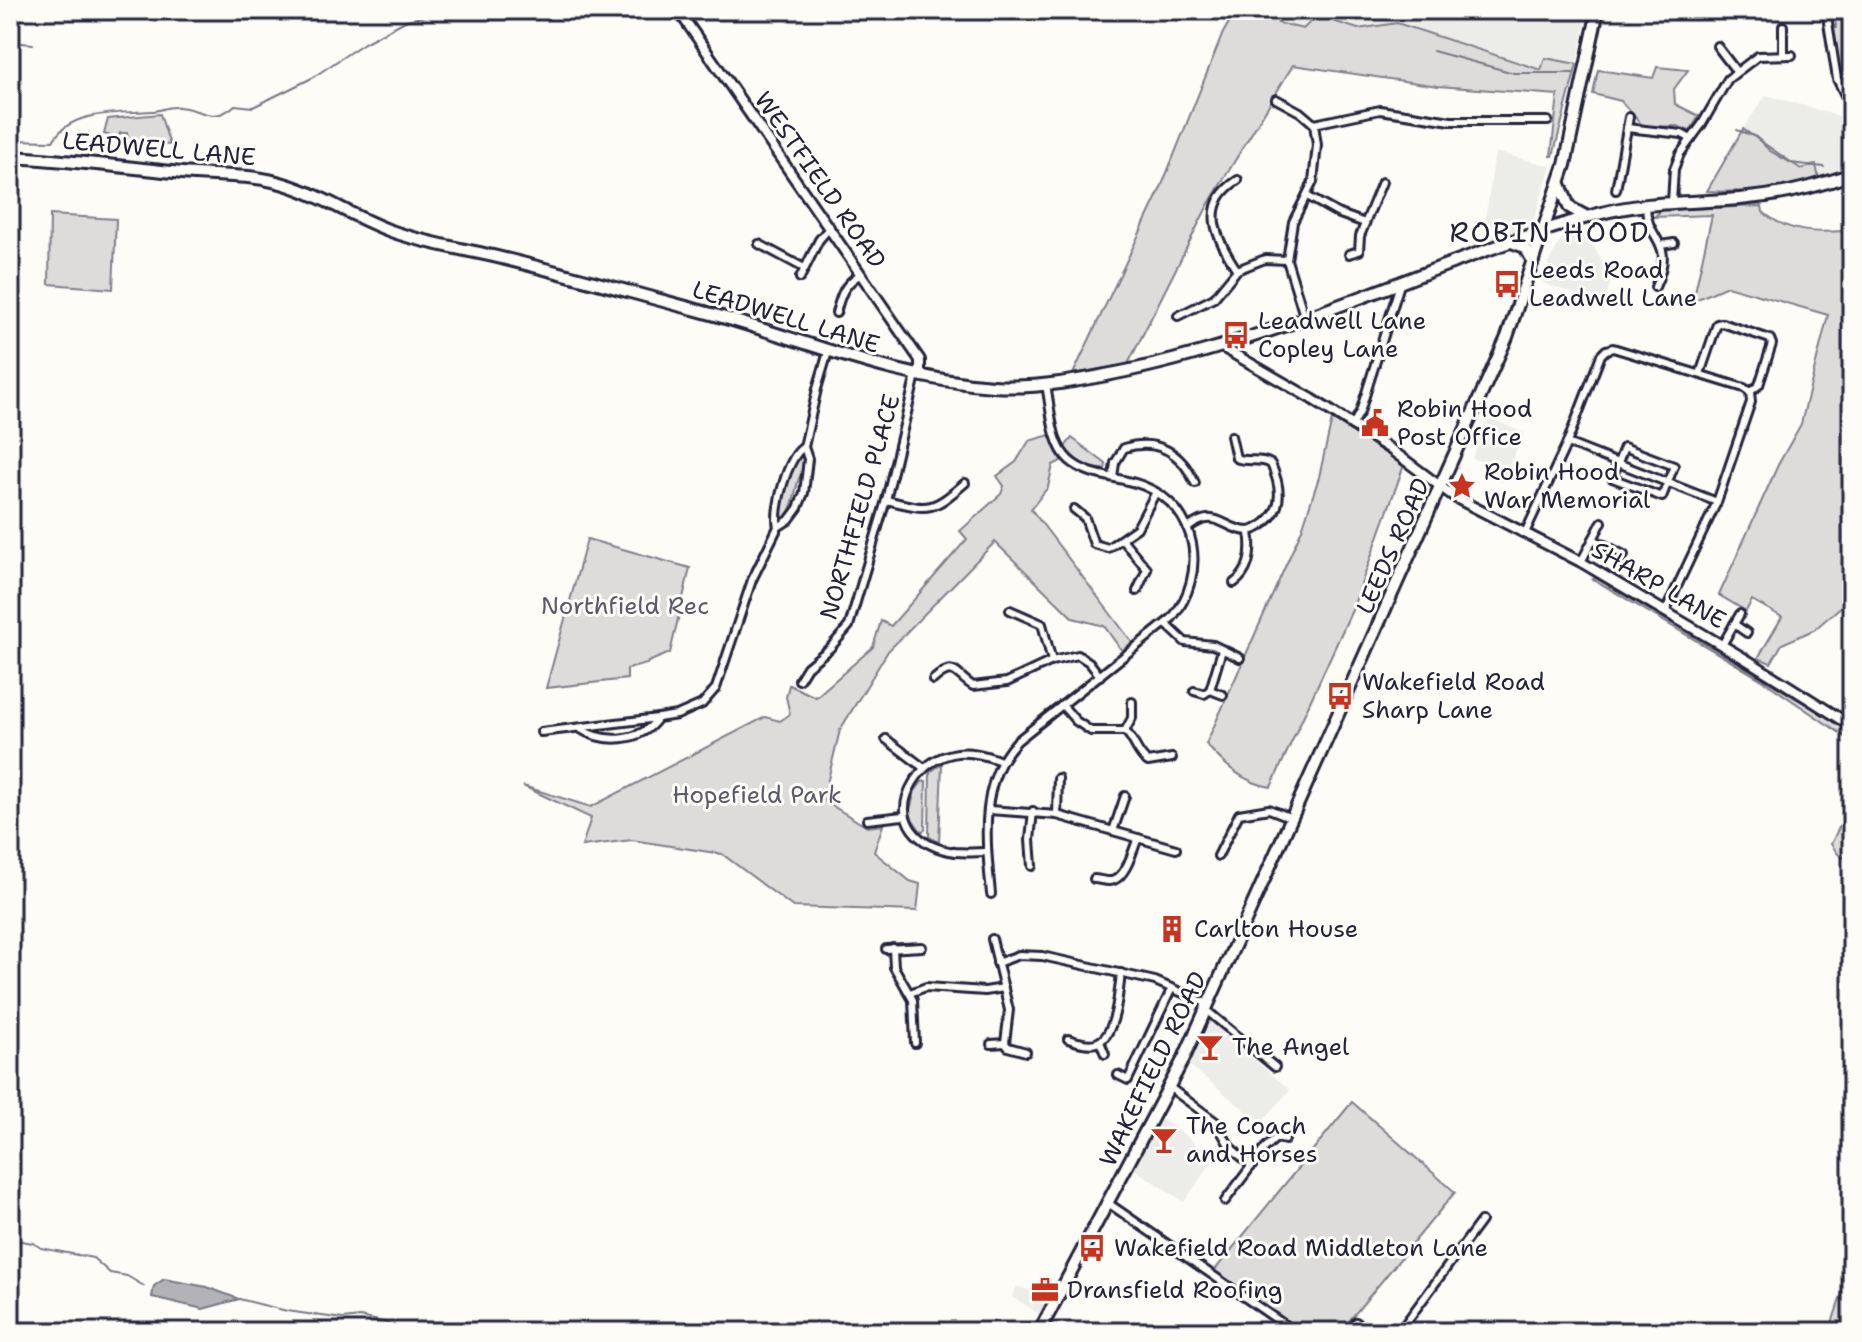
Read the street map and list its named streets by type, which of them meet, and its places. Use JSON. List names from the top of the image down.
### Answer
{
  "streets": {
    "main road": ["LEADWELL LANE", "LEEDS ROAD", "WAKEFIELD ROAD"],
    "street": ["WESTFIELD ROAD", "NORTHFIELD PLACE", "SHARP LANE"]
  },
  "crossings": [
    ["LEADWELL LANE", "WESTFIELD ROAD"],
    ["LEADWELL LANE", "NORTHFIELD PLACE"],
    ["LEADWELL LANE", "LEEDS ROAD"],
    ["LEADWELL LANE", "SHARP LANE"],
    ["WESTFIELD ROAD", "NORTHFIELD PLACE"],
    ["LEEDS ROAD", "SHARP LANE"],
    ["LEEDS ROAD", "WAKEFIELD ROAD"]
  ],
  "districts": ["ROBIN HOOD"],
  "parks": ["Northfield Rec", "Hopefield Park"],
  "places": {
    "bus stop": [
      "Leeds Road Leadwell Lane",
      "Leadwell Lane Copley Lane",
      "Wakefield Road Sharp Lane",
      "Wakefield Road Middleton Lane"
    ],
    "public building": ["Robin Hood Post Office"],
    "place": ["Robin Hood War Memorial"],
    "building": ["Carlton House"],
    "bar": ["The Angel", "The Coach and Horses"],
    "office": ["Dransfield Roofing"]
  }
}
